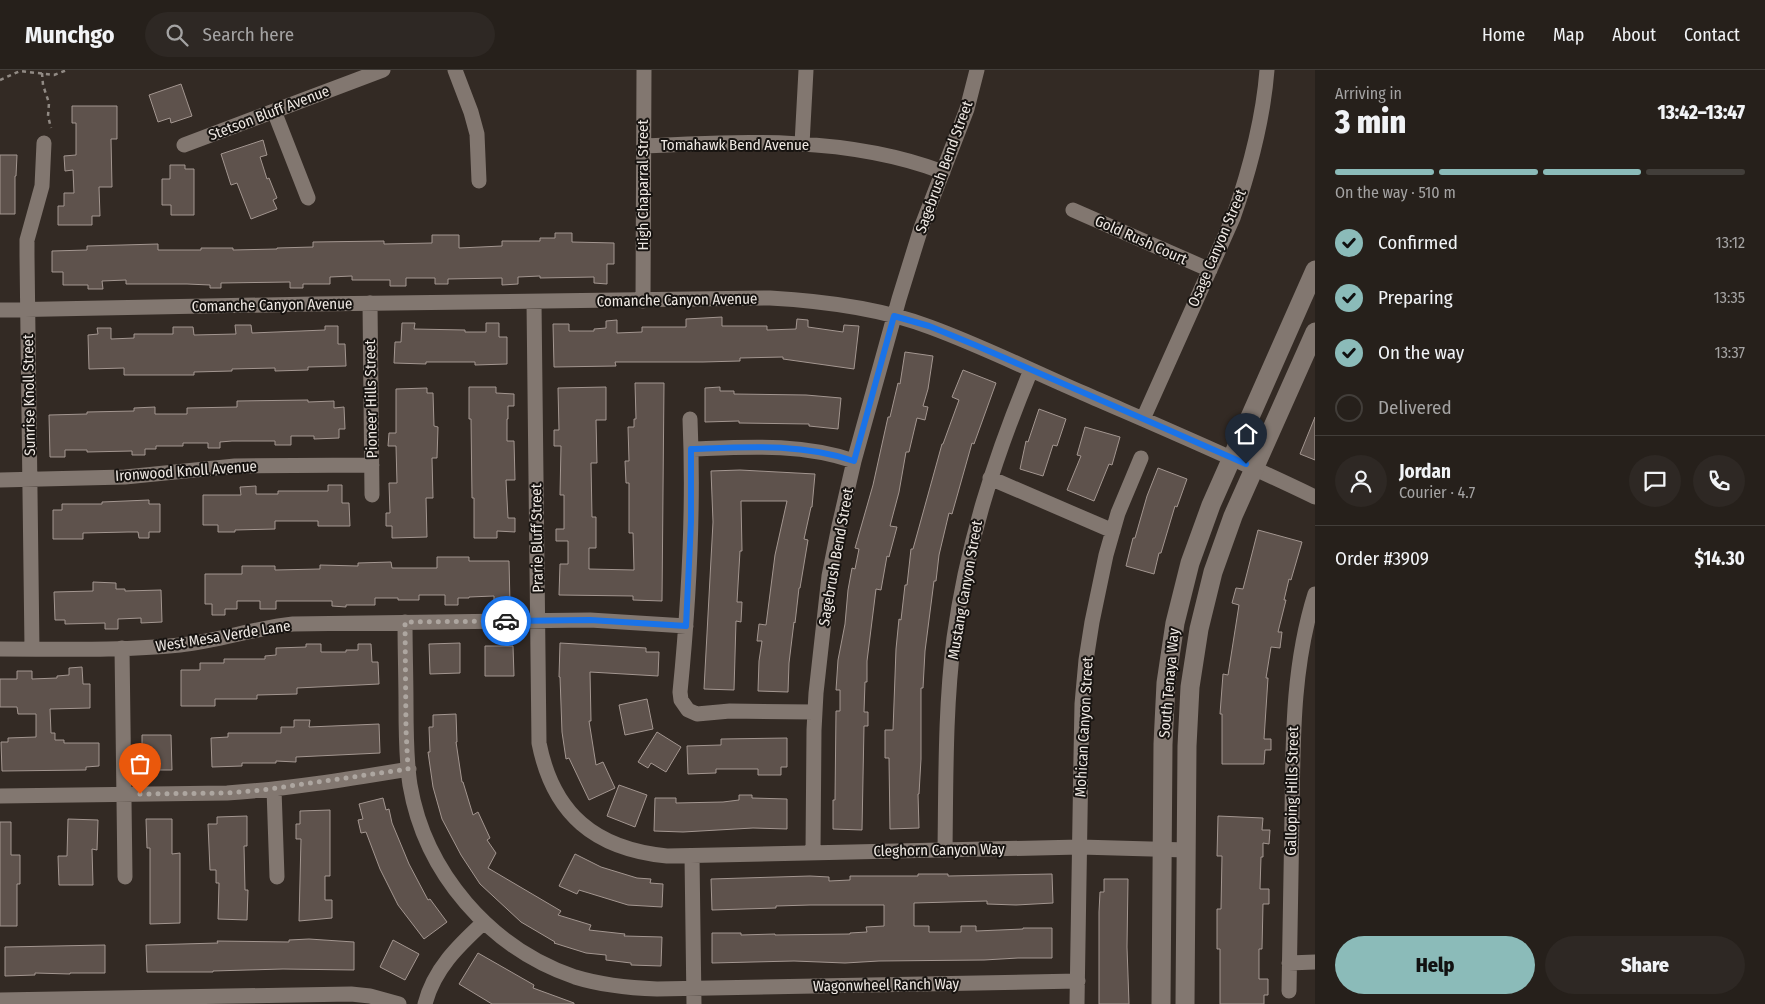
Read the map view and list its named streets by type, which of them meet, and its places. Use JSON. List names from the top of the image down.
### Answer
{
  "streets": {
    "street": [
      "Stetson Bluff Avenue",
      "Tomahawk Bend Avenue",
      "Sagebrush Bend Street",
      "High Chaparral Street",
      "Gold Rush Court",
      "Osage Canyon Street",
      "Comanche Canyon Avenue",
      "Sunrise Knoll Street",
      "Pioneer Hills Street",
      "Ironwood Knoll Avenue",
      "Prarie Bluff Street",
      "Mustang Canyon Street",
      "West Mesa Verde Lane",
      "South Tenaya Way",
      "Mohican Canyon Street",
      "Galloping Hills Street",
      "Cleghorn Canyon Way",
      "Wagonwheel Ranch Way"
    ]
  },
  "crossings": [
    ["Tomahawk Bend Avenue", "Sagebrush Bend Street"],
    ["Tomahawk Bend Avenue", "High Chaparral Street"],
    ["Sagebrush Bend Street", "Comanche Canyon Avenue"],
    ["Sagebrush Bend Street", "Cleghorn Canyon Way"],
    ["High Chaparral Street", "Comanche Canyon Avenue"],
    ["Gold Rush Court", "Osage Canyon Street"],
    ["Osage Canyon Street", "Comanche Canyon Avenue"],
    ["Comanche Canyon Avenue", "Sunrise Knoll Street"],
    ["Comanche Canyon Avenue", "Pioneer Hills Street"],
    ["Comanche Canyon Avenue", "Prarie Bluff Street"],
    ["Comanche Canyon Avenue", "Mustang Canyon Street"],
    ["Comanche Canyon Avenue", "South Tenaya Way"],
    ["Sunrise Knoll Street", "Ironwood Knoll Avenue"],
    ["Sunrise Knoll Street", "West Mesa Verde Lane"],
    ["Pioneer Hills Street", "Ironwood Knoll Avenue"],
    ["Prarie Bluff Street", "West Mesa Verde Lane"],
    ["Prarie Bluff Street", "Cleghorn Canyon Way"],
    ["Mustang Canyon Street", "Cleghorn Canyon Way"],
    ["West Mesa Verde Lane", "Wagonwheel Ranch Way"],
    ["South Tenaya Way", "Cleghorn Canyon Way"],
    ["Mohican Canyon Street", "Cleghorn Canyon Way"],
    ["Mohican Canyon Street", "Wagonwheel Ranch Way"]
  ],
  "page": {
    "header": "Munchgo",
    "search": "Search here",
    "nav": [
      "Home",
      "Map",
      "About",
      "Contact"
    ],
    "heading": ["3 min", "Arriving in", "13:42–13:47"],
    "panel": [
      "Jordan",
      "Courier · 4.7",
      "Order #3909",
      "$14.30"
    ],
    "bar": "On the way · 510 m",
    "list": [
      ["Confirmed", "13:12"],
      ["Preparing", "13:35"],
      ["On the way", "13:37"],
      "Delivered"
    ],
    "buttons": ["Help", "Share"]
  }
}
